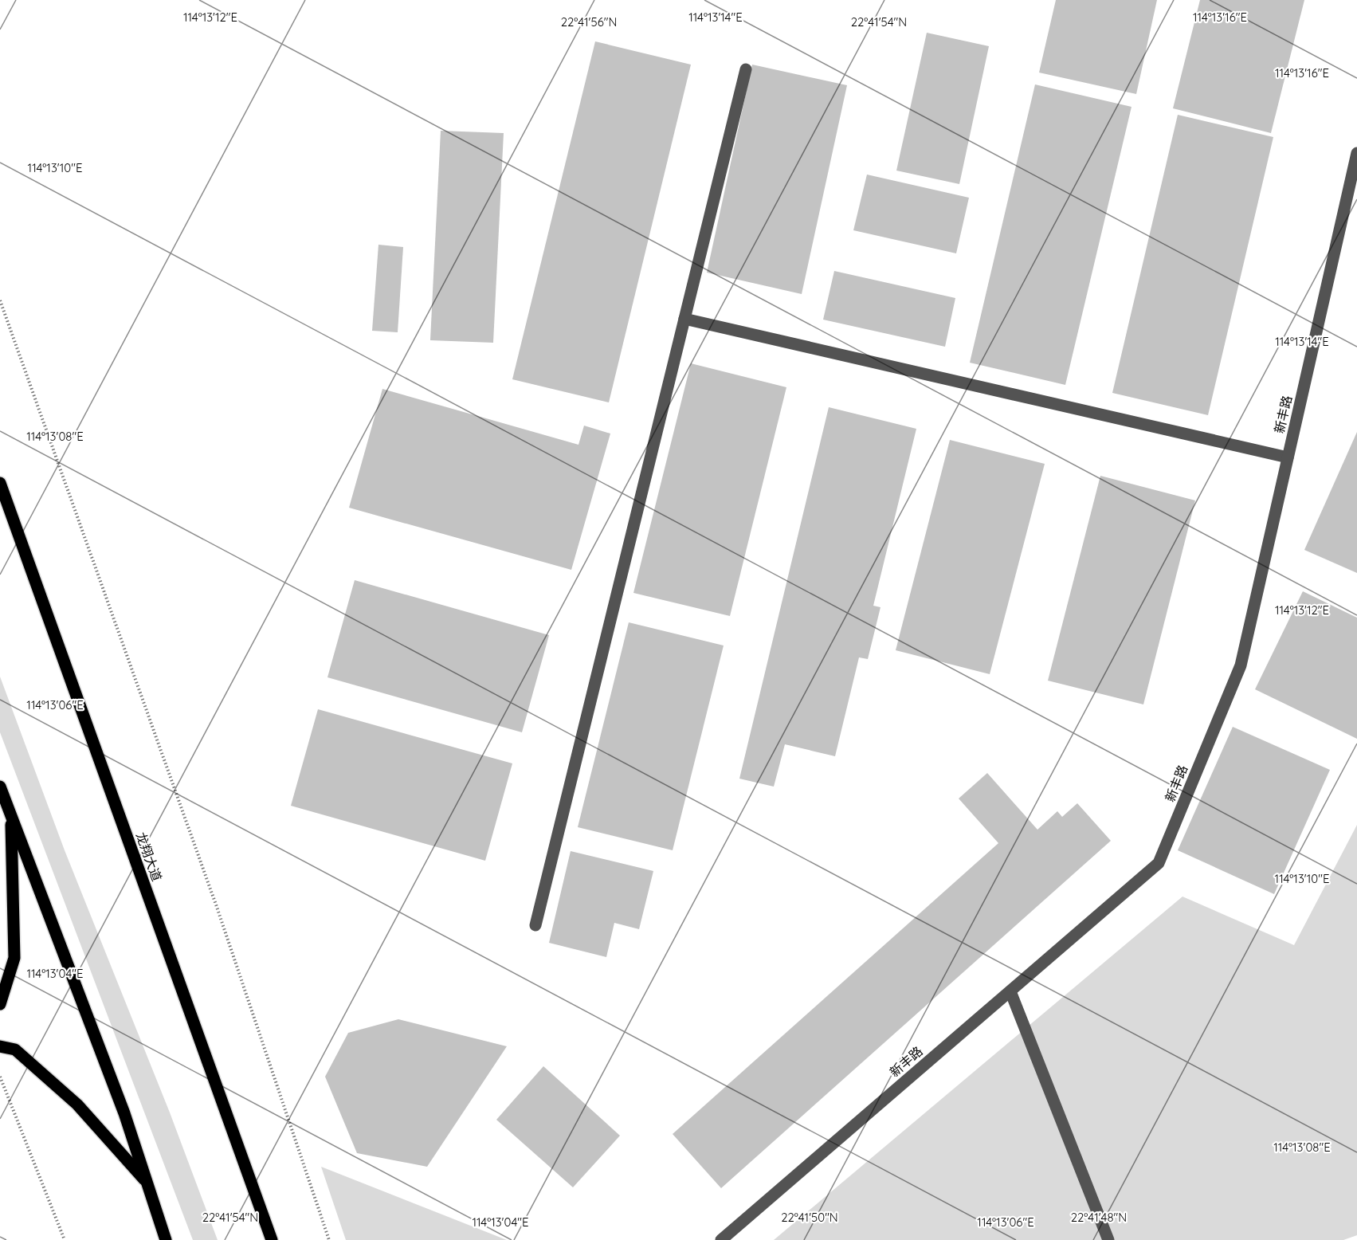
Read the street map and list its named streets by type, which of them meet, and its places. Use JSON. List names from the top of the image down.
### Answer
{
  "streets": {
    "main road": ["龙翔大道"],
    "street": ["新丰路"]
  },
  "coordinates": [
    "114°13'12\"E",
    "114°13'14\"E",
    "114°13'16\"E",
    "22°41'56\"N",
    "22°41'54\"N",
    "114°13'10\"E",
    "114°13'08\"E",
    "114°13'06\"E",
    "114°13'04\"E",
    "22°41'50\"N",
    "22°41'48\"N"
  ]
}
